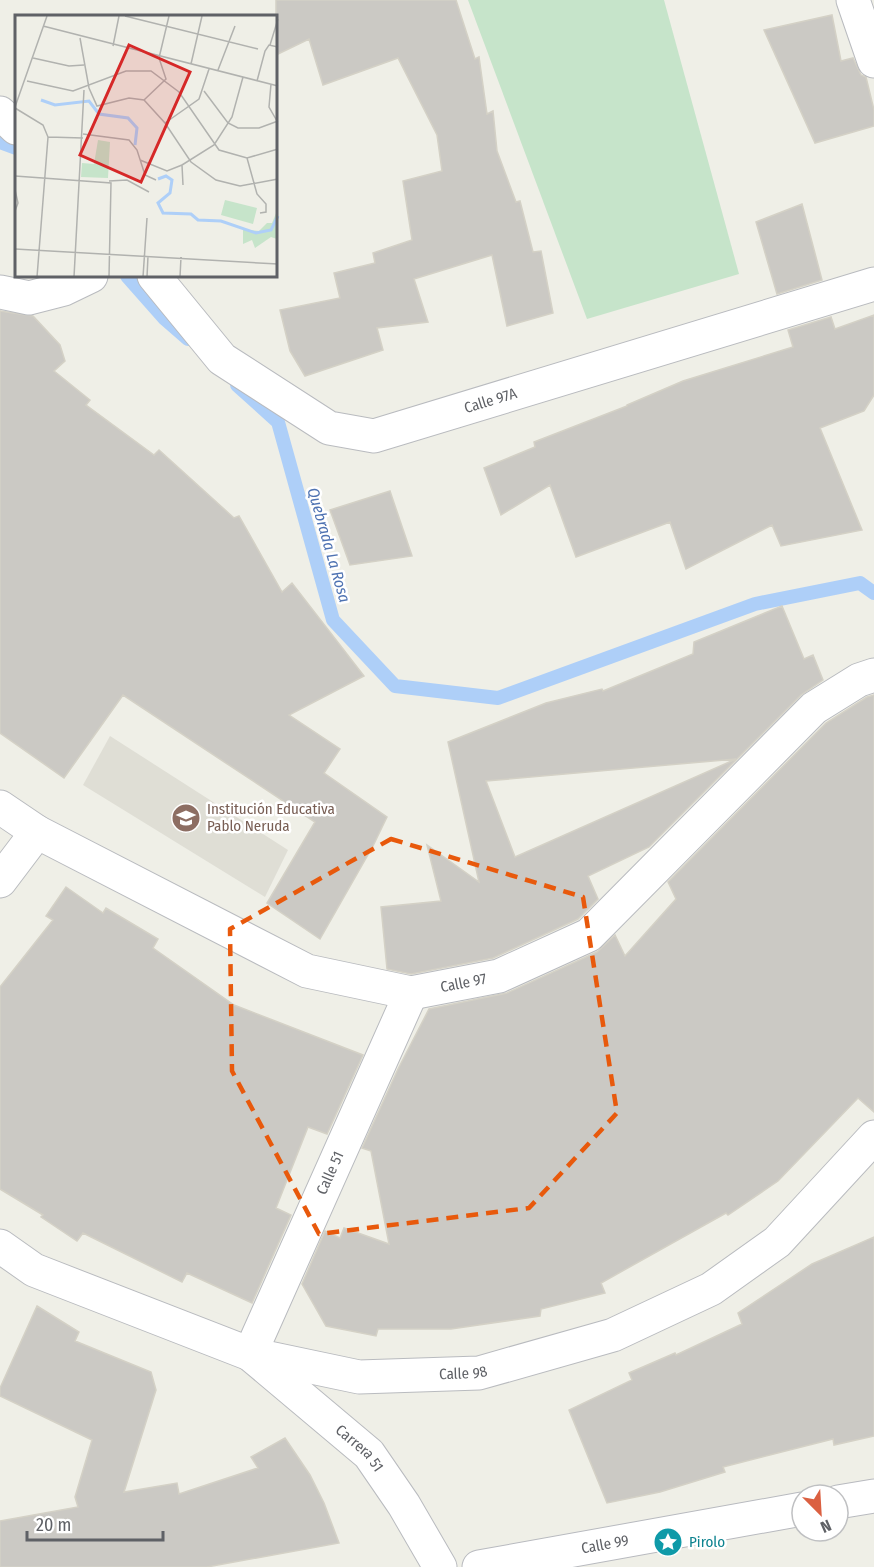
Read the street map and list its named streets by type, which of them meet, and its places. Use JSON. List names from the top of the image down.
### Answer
{
  "streets": {
    "street": [
      "Calle 97A",
      "Calle 97",
      "Calle 51",
      "Calle 98",
      "Carrera 51",
      "Calle 99"
    ]
  },
  "crossings": [
    ["Calle 97", "Calle 51"],
    ["Calle 51", "Calle 98"],
    ["Calle 51", "Carrera 51"],
    ["Calle 98", "Carrera 51"]
  ],
  "water": ["Quebrada La Rosa"],
  "places": {
    "school or university": ["Institución Educativa Pablo Neruda"],
    "place": ["Pirolo"]
  },
  "scale_bar": "20 m",
  "north": "bottom right"
}
